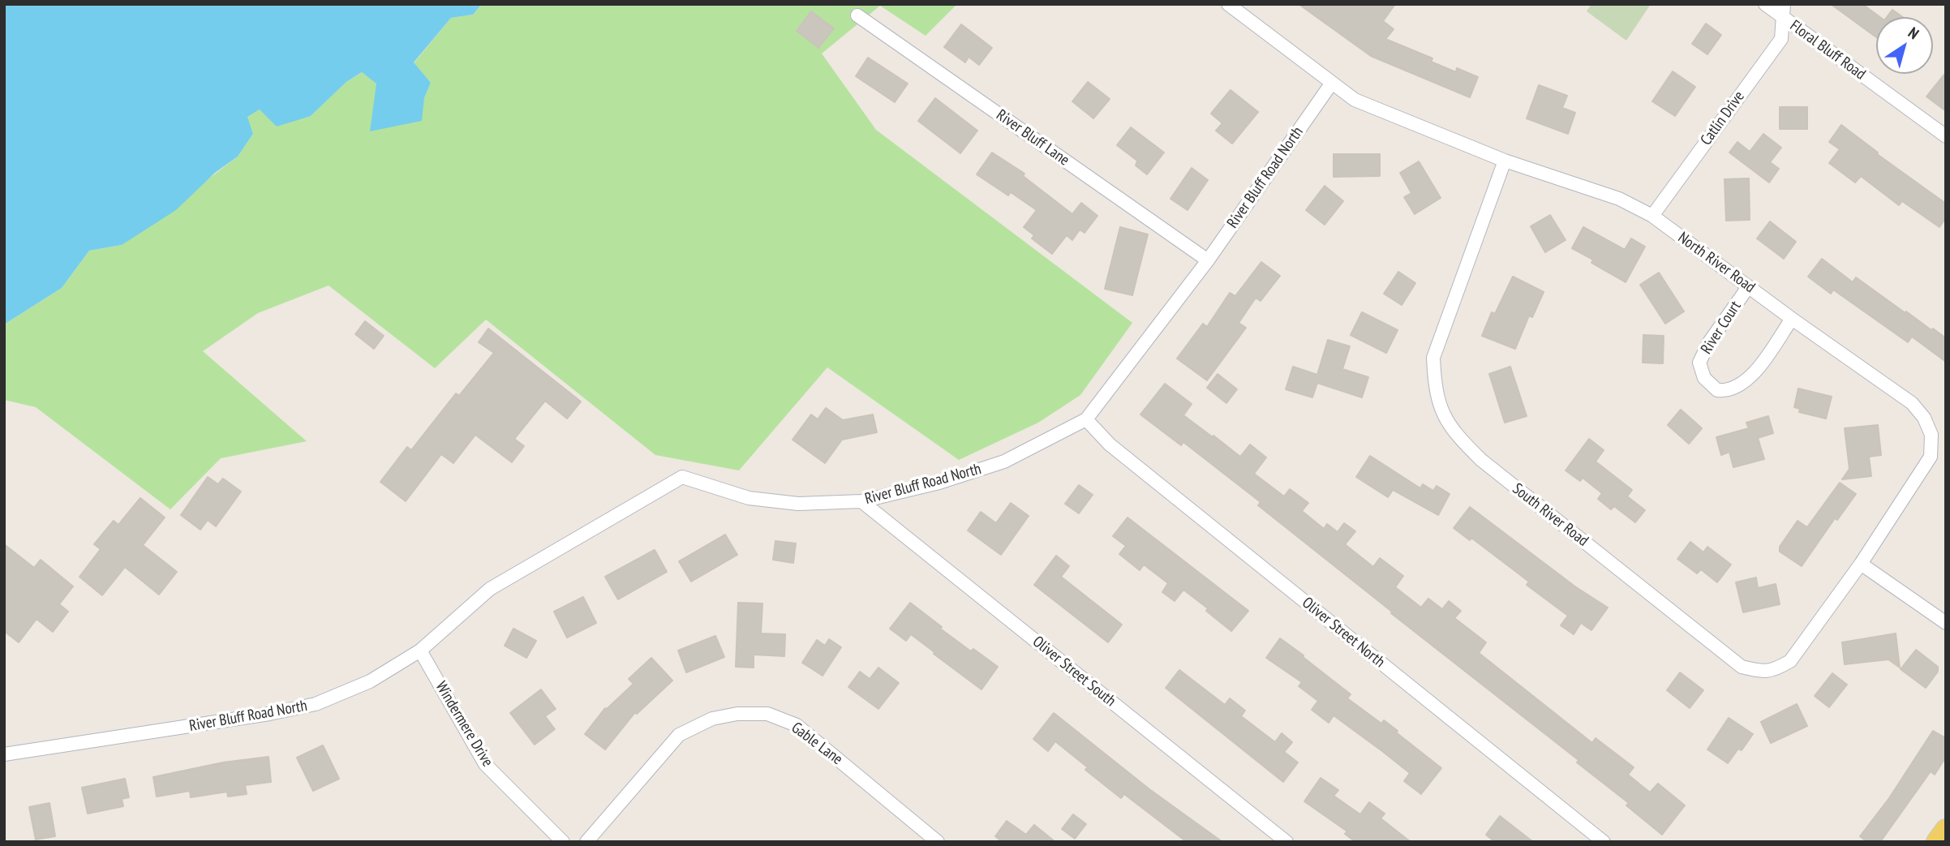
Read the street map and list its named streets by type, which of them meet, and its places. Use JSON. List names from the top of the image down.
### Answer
{
  "streets": {
    "street": [
      "Floral Bluff Road",
      "Catlin Drive",
      "River Bluff Lane",
      "River Bluff Road North",
      "North River Road",
      "River Court",
      "South River Road",
      "Oliver Street North",
      "Oliver Street South",
      "Windermere Drive",
      "Gable Lane"
    ]
  },
  "crossings": [
    ["Floral Bluff Road", "Catlin Drive"],
    ["Catlin Drive", "North River Road"],
    ["River Bluff Lane", "River Bluff Road North"],
    ["River Bluff Road North", "North River Road"],
    ["River Bluff Road North", "Oliver Street North"],
    ["River Bluff Road North", "Oliver Street South"],
    ["River Bluff Road North", "Windermere Drive"],
    ["North River Road", "River Court"],
    ["North River Road", "South River Road"]
  ],
  "north": "top right"
}
